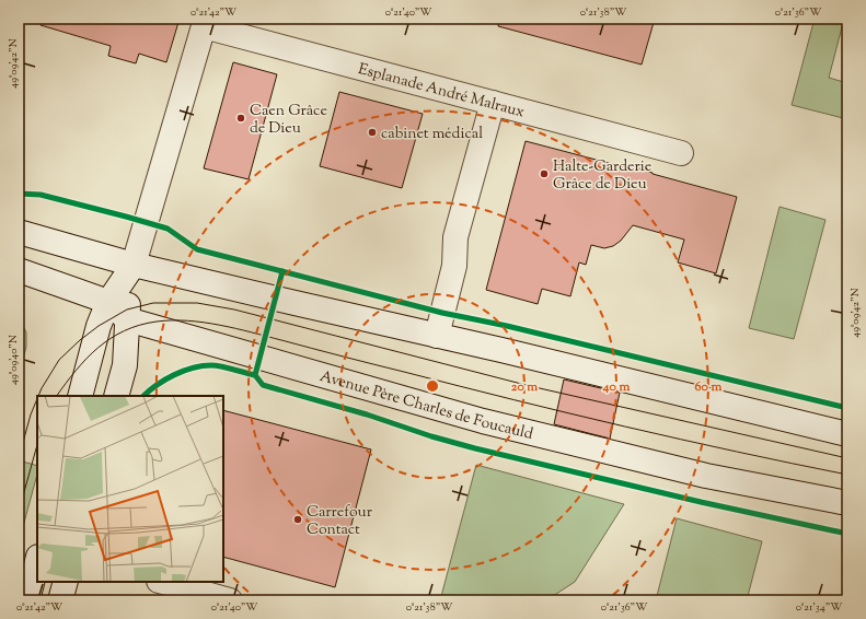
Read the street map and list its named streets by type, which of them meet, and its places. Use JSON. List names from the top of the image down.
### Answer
{
  "streets": {
    "main road": ["Esplanade André Malraux", "Avenue Père Charles de Foucauld"]
  },
  "places": [
    "Caen Grâce de Dieu",
    "cabinet médical",
    "Halte-Garderie Grâce de Dieu",
    "Carrefour Contact"
  ],
  "coordinates": [
    "0°21'42\"W",
    "0°21'40\"W",
    "0°21'38\"W",
    "0°21'36\"W",
    "49°09'42\"N",
    "49°09'40\"N",
    "0°21'34\"W"
  ],
  "rings": ["20 m", "40 m", "60 m"]
}
